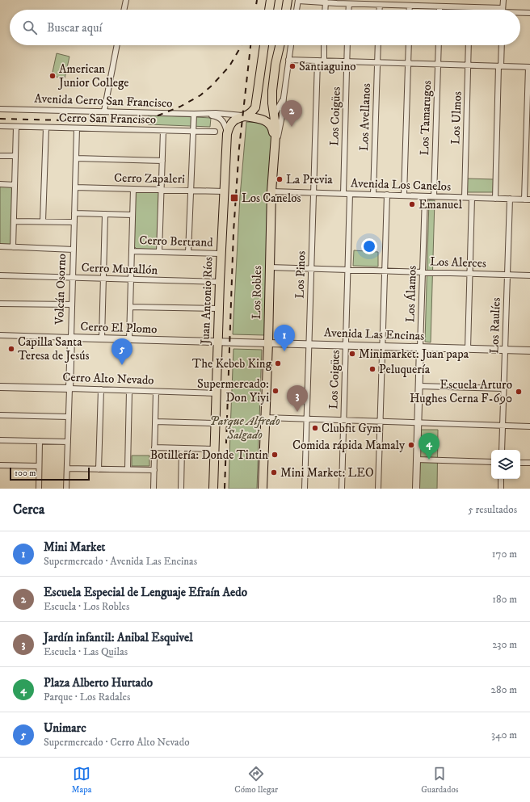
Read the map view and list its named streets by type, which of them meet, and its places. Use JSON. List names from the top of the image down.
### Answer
{
  "streets": {
    "main road": ["Los Robles", "Juan Antonio Ríos"],
    "street": [
      "Avenida Cerro San Francisco",
      "Los Coigües",
      "Los Avellanos",
      "Los Tamarugos",
      "Los Ulmos",
      "Cerro San Francisco",
      "Cerro Zapaleri",
      "Avenida Los Canelos",
      "Cerro Bertrand",
      "Los Alerces",
      "Cerro Murallón",
      "Los Pinos",
      "Volcán Osorno",
      "Los Álamos",
      "Los Raulíes",
      "Cerro El Plomo",
      "Avenida Las Encinas",
      "Cerro Alto Nevado"
    ]
  },
  "crossings": [
    ["Los Coigües", "Avenida Los Canelos"],
    ["Los Coigües", "Los Alerces"],
    ["Los Coigües", "Avenida Las Encinas"],
    ["Los Avellanos", "Avenida Los Canelos"],
    ["Los Tamarugos", "Avenida Los Canelos"],
    ["Los Ulmos", "Avenida Los Canelos"],
    ["Cerro San Francisco", "Volcán Osorno"],
    ["Cerro Zapaleri", "Volcán Osorno"],
    ["Cerro Zapaleri", "Juan Antonio Ríos"],
    ["Avenida Los Canelos", "Los Pinos"],
    ["Avenida Los Canelos", "Los Robles"],
    ["Avenida Los Canelos", "Los Álamos"],
    ["Avenida Los Canelos", "Los Raulíes"],
    ["Cerro Bertrand", "Juan Antonio Ríos"],
    ["Los Alerces", "Los Pinos"],
    ["Los Alerces", "Los Robles"],
    ["Los Alerces", "Los Álamos"],
    ["Los Alerces", "Los Raulíes"],
    ["Cerro Murallón", "Volcán Osorno"],
    ["Cerro Murallón", "Juan Antonio Ríos"],
    ["Los Pinos", "Avenida Las Encinas"],
    ["Volcán Osorno", "Cerro El Plomo"],
    ["Volcán Osorno", "Cerro Alto Nevado"],
    ["Los Robles", "Avenida Las Encinas"],
    ["Los Álamos", "Avenida Las Encinas"],
    ["Juan Antonio Ríos", "Cerro El Plomo"],
    ["Juan Antonio Ríos", "Avenida Las Encinas"],
    ["Juan Antonio Ríos", "Cerro Alto Nevado"],
    ["Los Raulíes", "Avenida Las Encinas"],
    ["Cerro El Plomo", "Avenida Las Encinas"]
  ],
  "parks": ["Parque Alfredo Salgado"],
  "places": {
    "other": [
      "Santiaguino",
      "American Junior College",
      "La Previa",
      "Emanuel",
      "Capilla Santa Teresa de Jesús",
      "Minimarket: Juan papa",
      "The Kebeb King",
      "Peluquería",
      "Supermercado: Don Yiyi",
      "Escuela Arturo Hughes Cerna F-690",
      "Clubfit Gym",
      "Comida rápida Mamaly",
      "Botillería: Donde Tintin",
      "Mini Market: LEO"
    ],
    "transit": ["Los Canelos"]
  },
  "scale_bar": "100 m",
  "page": {
    "search": "Buscar aquí",
    "pins": [
      "2",
      "1",
      "5",
      "3",
      "4"
    ],
    "scale": "100 m",
    "heading": ["Cerca", "5 resultados"],
    "list": [
      {
        "mark": "1",
        "name": "Mini Market",
        "note": "Supermercado · Avenida Las Encinas",
        "value": "170 m"
      },
      {
        "mark": "2",
        "name": "Escuela Especial de Lenguaje Efraín Aedo",
        "note": "Escuela · Los Robles",
        "value": "180 m"
      },
      {
        "mark": "3",
        "name": "Jardín infantil: Anibal Esquivel",
        "note": "Escuela · Las Quilas",
        "value": "230 m"
      },
      {
        "mark": "4",
        "name": "Plaza Alberto Hurtado",
        "note": "Parque · Los Radales",
        "value": "280 m"
      },
      {
        "mark": "5",
        "name": "Unimarc",
        "note": "Supermercado · Cerro Alto Nevado",
        "value": "340 m"
      }
    ],
    "nav": ["Mapa", "Cómo llegar", "Guardados"]
  }
}
